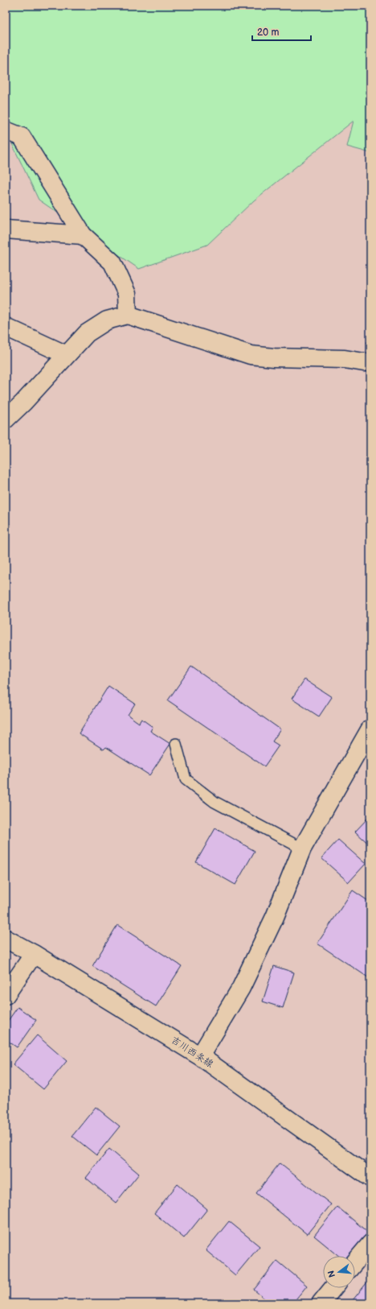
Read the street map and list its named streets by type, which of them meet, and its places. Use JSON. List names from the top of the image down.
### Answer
{
  "streets": {
    "street": ["吉川西条線"]
  },
  "scale_bar": "20 m",
  "north": "left"
}
